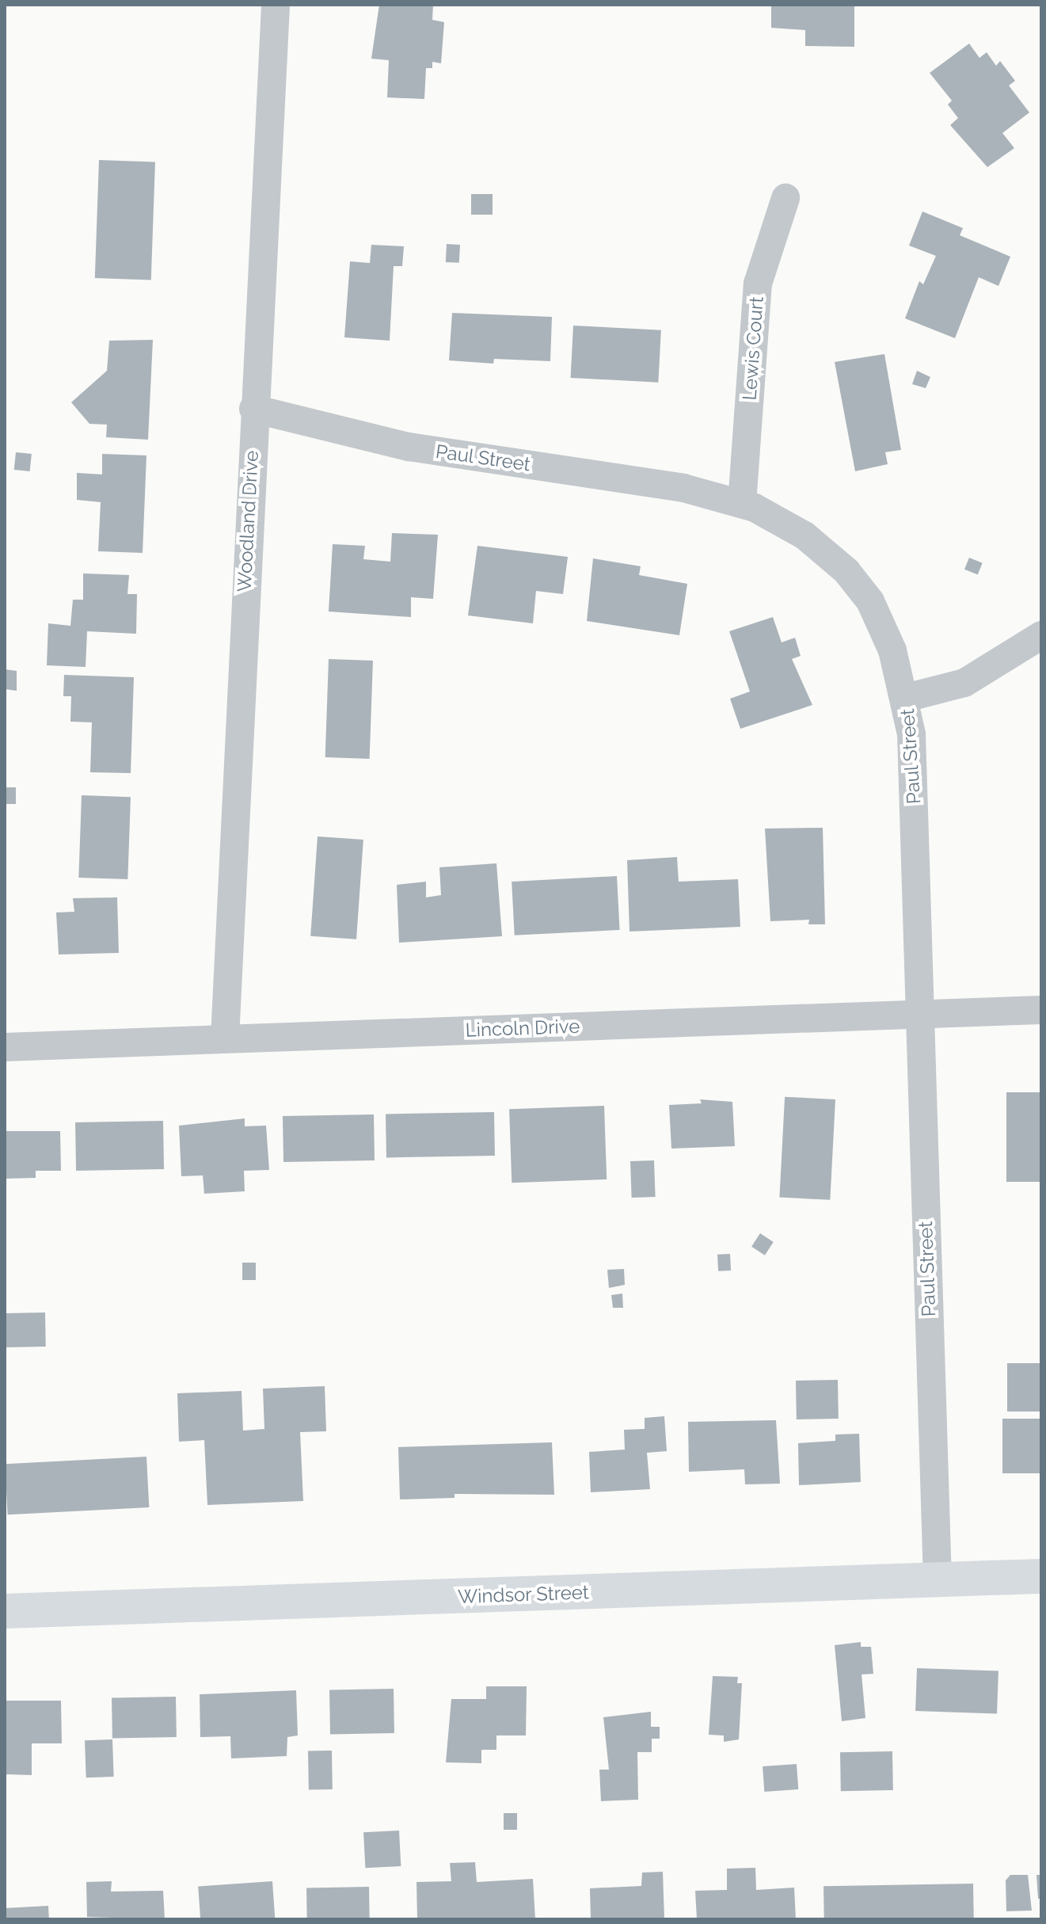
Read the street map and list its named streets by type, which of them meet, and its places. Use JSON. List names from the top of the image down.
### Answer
{
  "streets": {
    "main road": ["Windsor Street"],
    "street": [
      "Lewis Court",
      "Paul Street",
      "Woodland Drive",
      "Lincoln Drive"
    ]
  },
  "crossings": [
    ["Lewis Court", "Paul Street"],
    ["Paul Street", "Woodland Drive"],
    ["Paul Street", "Lincoln Drive"],
    ["Paul Street", "Windsor Street"],
    ["Woodland Drive", "Lincoln Drive"]
  ]
}
